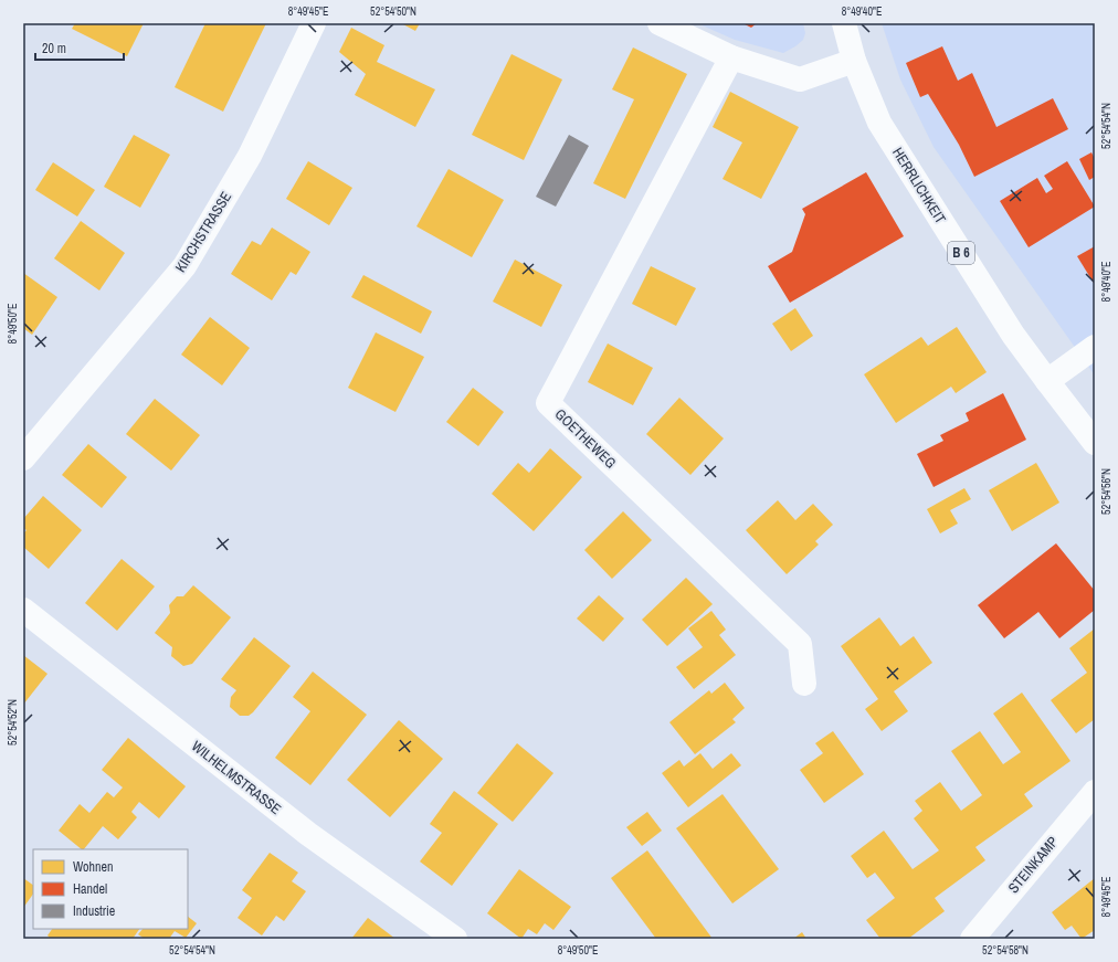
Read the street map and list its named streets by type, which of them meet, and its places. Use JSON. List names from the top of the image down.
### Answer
{
  "streets": {
    "street": [
      "HERRLICHKEIT",
      "KIRCHSTRASSE",
      "B 6",
      "GOETHEWEG",
      "WILHELMSTRASSE",
      "STEINKAMP"
    ]
  },
  "legend": ["Wohnen", "Handel", "Industrie"],
  "scale_bar": "20 m",
  "coordinates": [
    "8°49'45\"E",
    "52°54'50\"N",
    "8°49'40\"E",
    "52°54'54\"N",
    "8°49'50\"E",
    "52°54'56\"N",
    "52°54'52\"N",
    "52°54'58\"N"
  ]
}
